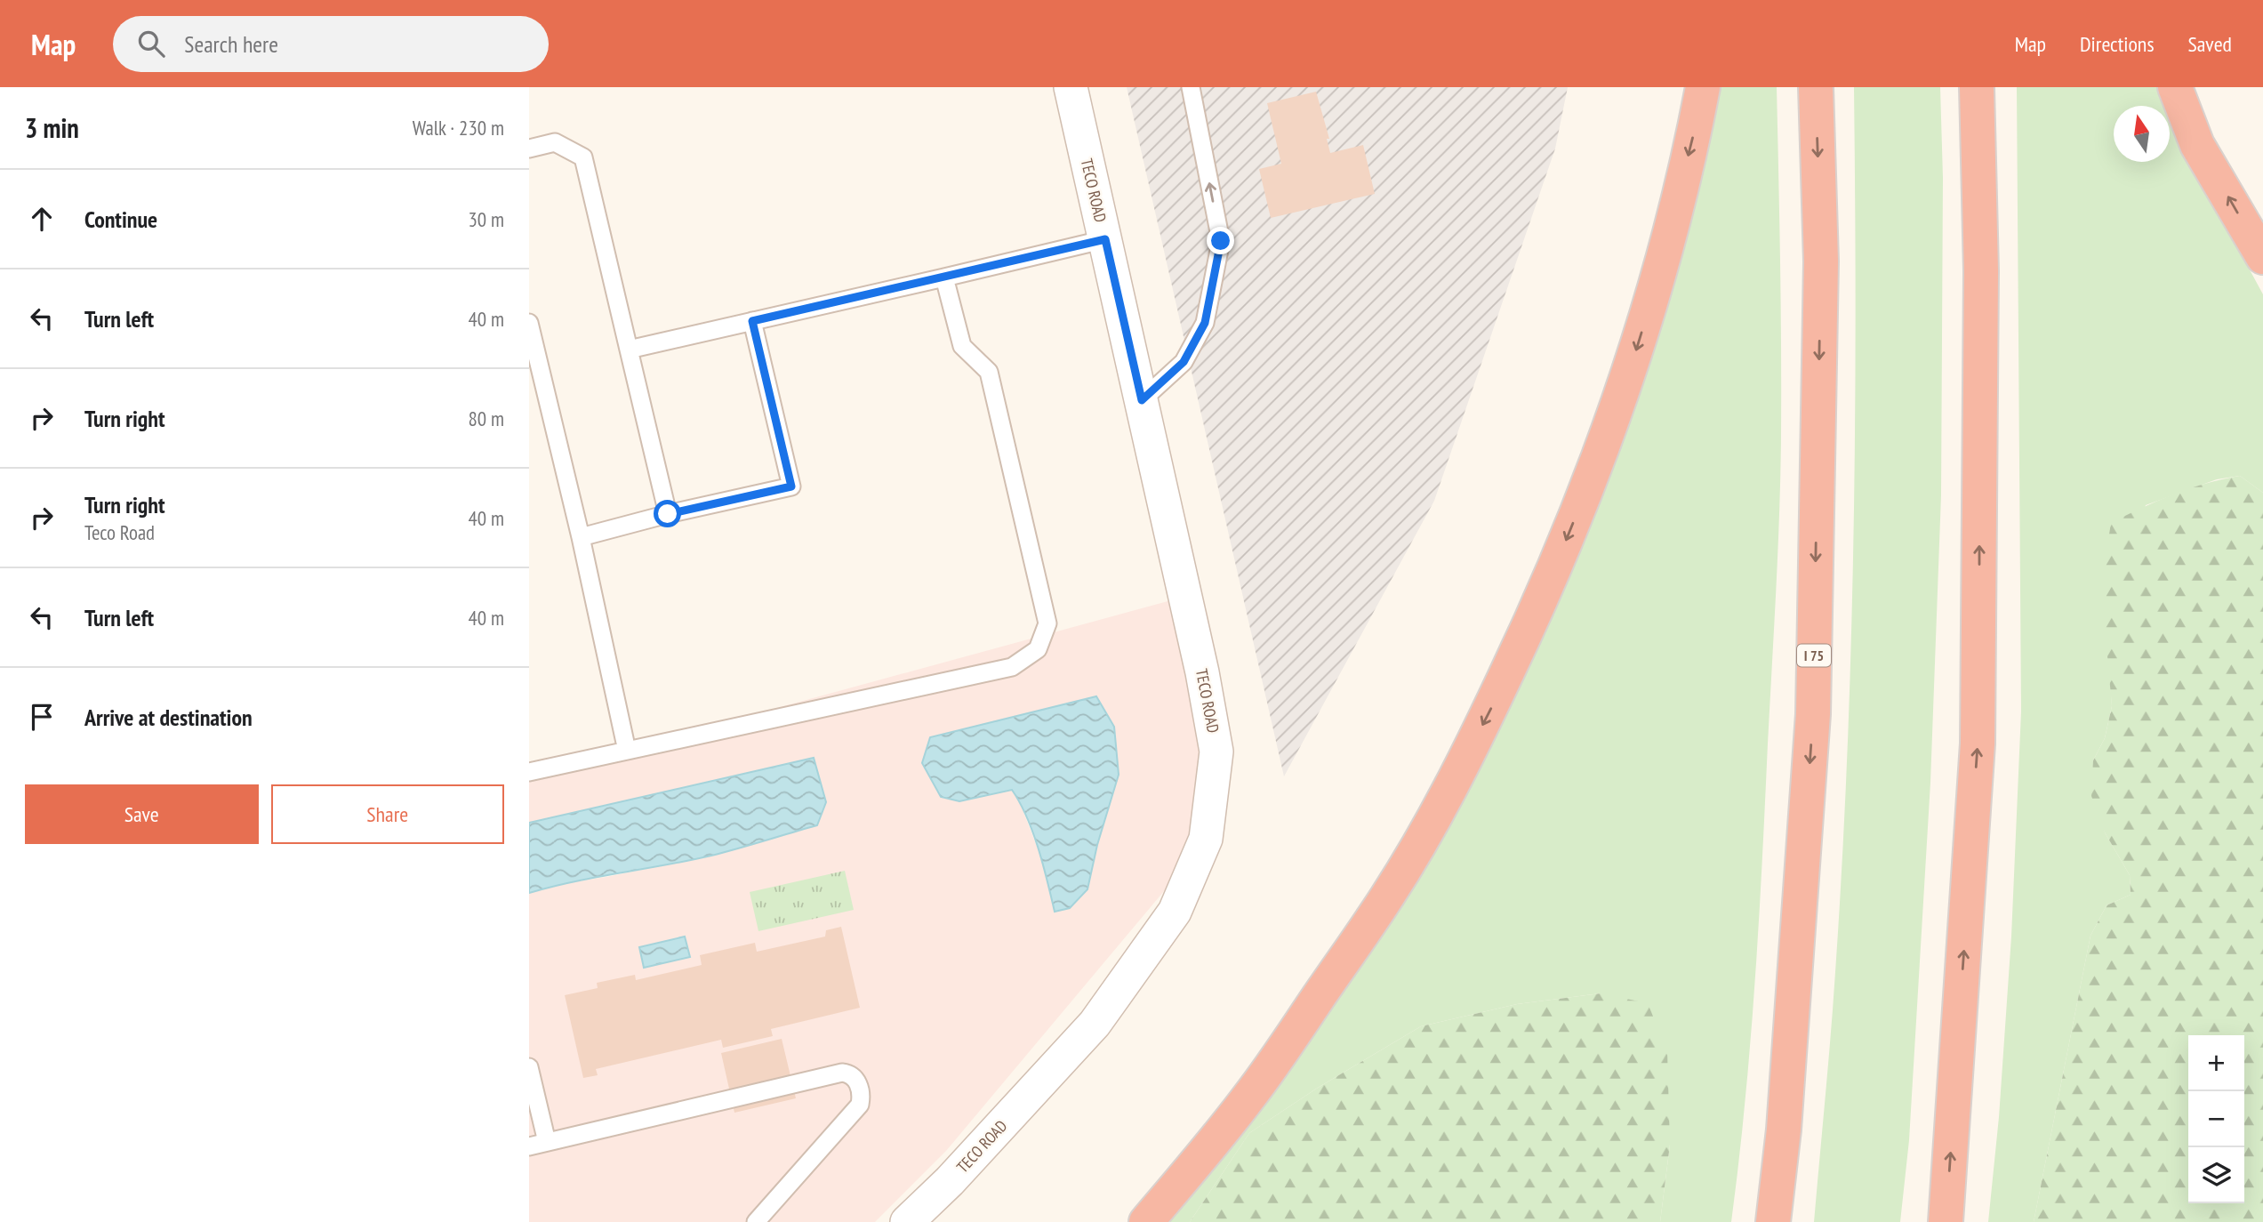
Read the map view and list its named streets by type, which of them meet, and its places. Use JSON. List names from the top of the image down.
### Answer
{
  "streets": {
    "highway": ["I 75"],
    "street": ["TECO ROAD"]
  },
  "north": "top",
  "page": {
    "header": "Map",
    "search": "Search here",
    "nav": ["Map", "Directions", "Saved"],
    "heading": ["3 min", "Walk · 230 m"],
    "list": [
      ["Continue", "30 m"],
      ["Turn left", "40 m"],
      ["Turn right", "80 m"],
      ["Turn right", "Teco Road", "40 m"],
      ["Turn left", "40 m"],
      "Arrive at destination"
    ],
    "buttons": ["Save", "Share"],
    "map_buttons": ["+", "−"]
  }
}
